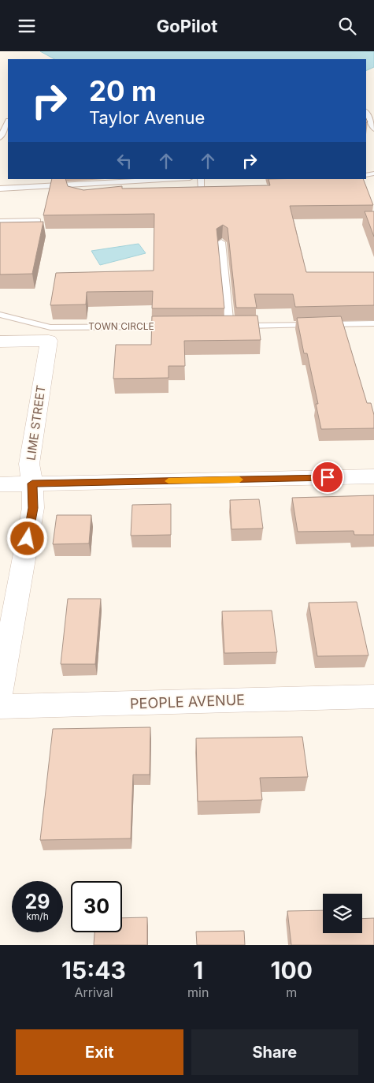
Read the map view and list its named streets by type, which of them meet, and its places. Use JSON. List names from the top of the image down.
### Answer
{
  "streets": {
    "street": ["LIME STREET", "PEOPLE AVENUE"],
    "lane": ["TOWN CIRCLE"]
  },
  "page": {
    "header": "GoPilot",
    "turn": ["20 m", "Taylor Avenue"],
    "speed": "29 km/h",
    "limit": "30",
    "eta": [
      "15:43",
      "Arrival",
      "1",
      "min",
      "100",
      "m"
    ],
    "buttons": ["Exit", "Share"]
  }
}
